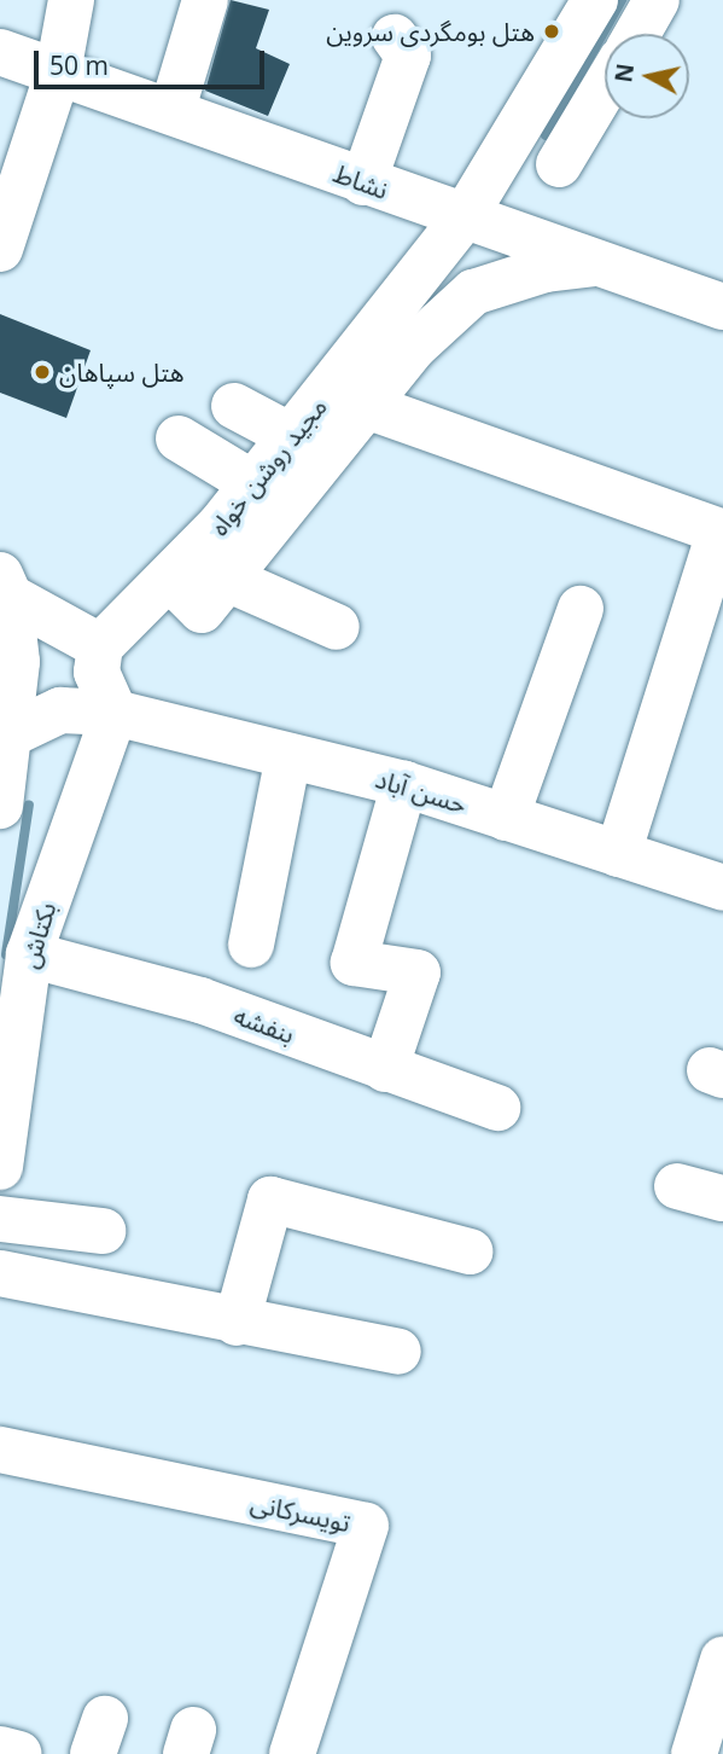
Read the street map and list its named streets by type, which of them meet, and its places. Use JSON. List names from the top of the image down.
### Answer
{
  "streets": {
    "street": [
      "نشاط",
      "مجید روشن خواه",
      "حسن آباد",
      "بکتاش",
      "بنفشه",
      "تویسرکانی"
    ]
  },
  "crossings": [
    ["نشاط", "مجید روشن خواه"],
    ["حسن آباد", "بکتاش"],
    ["بکتاش", "بنفشه"]
  ],
  "places": ["هتل بومگردی سروین", "هتل سپاهان"],
  "scale_bar": "50 m",
  "north": "left"
}
